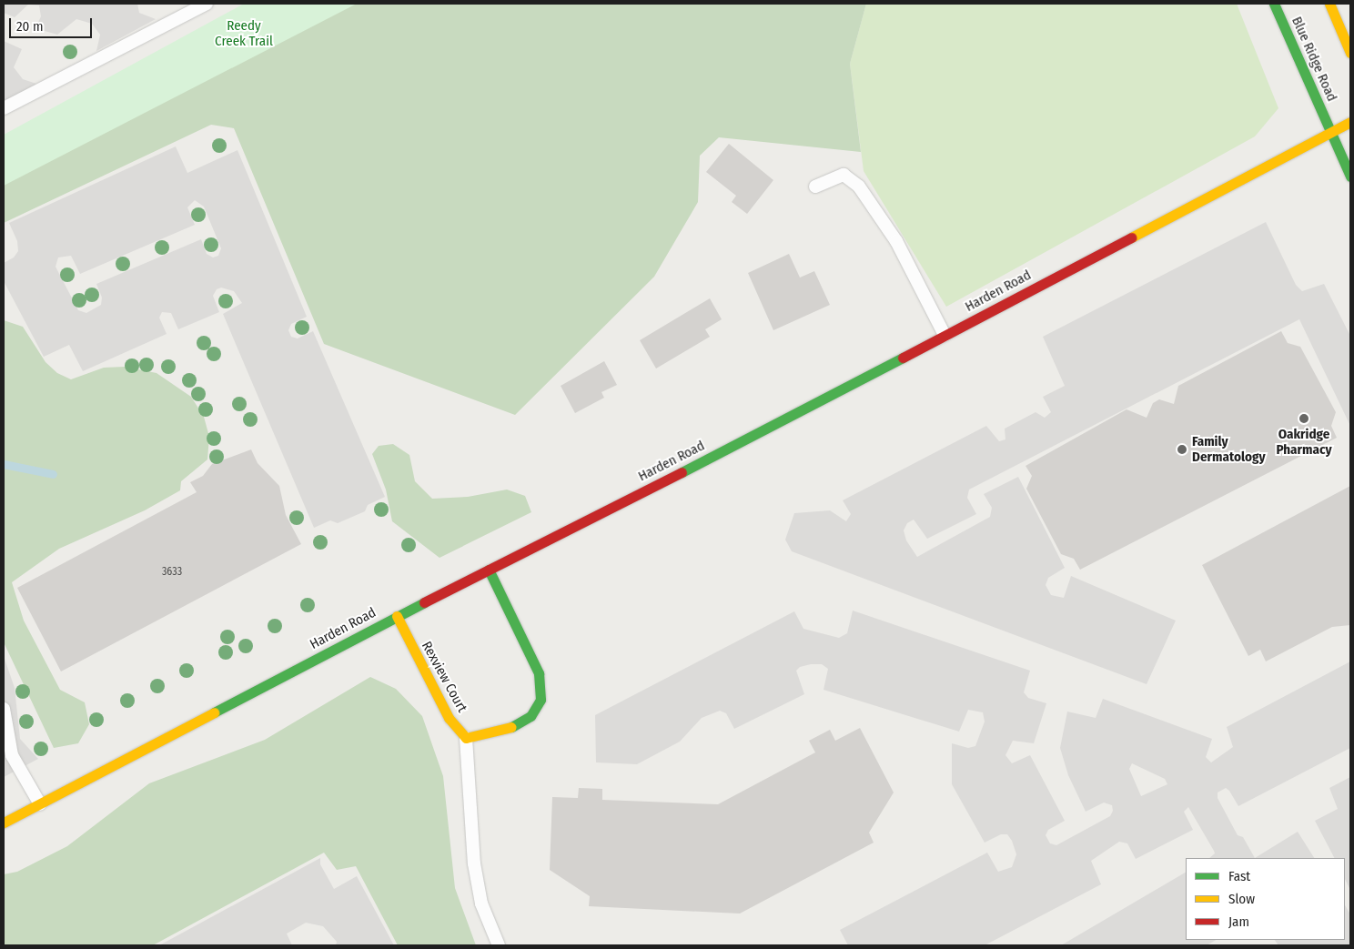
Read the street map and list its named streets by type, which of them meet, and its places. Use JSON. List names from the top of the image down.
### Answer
{
  "streets": {
    "street": ["Blue Ridge Road", "Harden Road", "Rexview Court"]
  },
  "crossings": [
    ["Blue Ridge Road", "Harden Road"],
    ["Harden Road", "Rexview Court"]
  ],
  "parks": ["Reedy Creek Trail"],
  "places": ["Oakridge Pharmacy", "Family Dermatology"],
  "house_numbers": ["3633"],
  "legend": ["Fast", "Slow", "Jam"],
  "scale_bar": "20 m"
}
